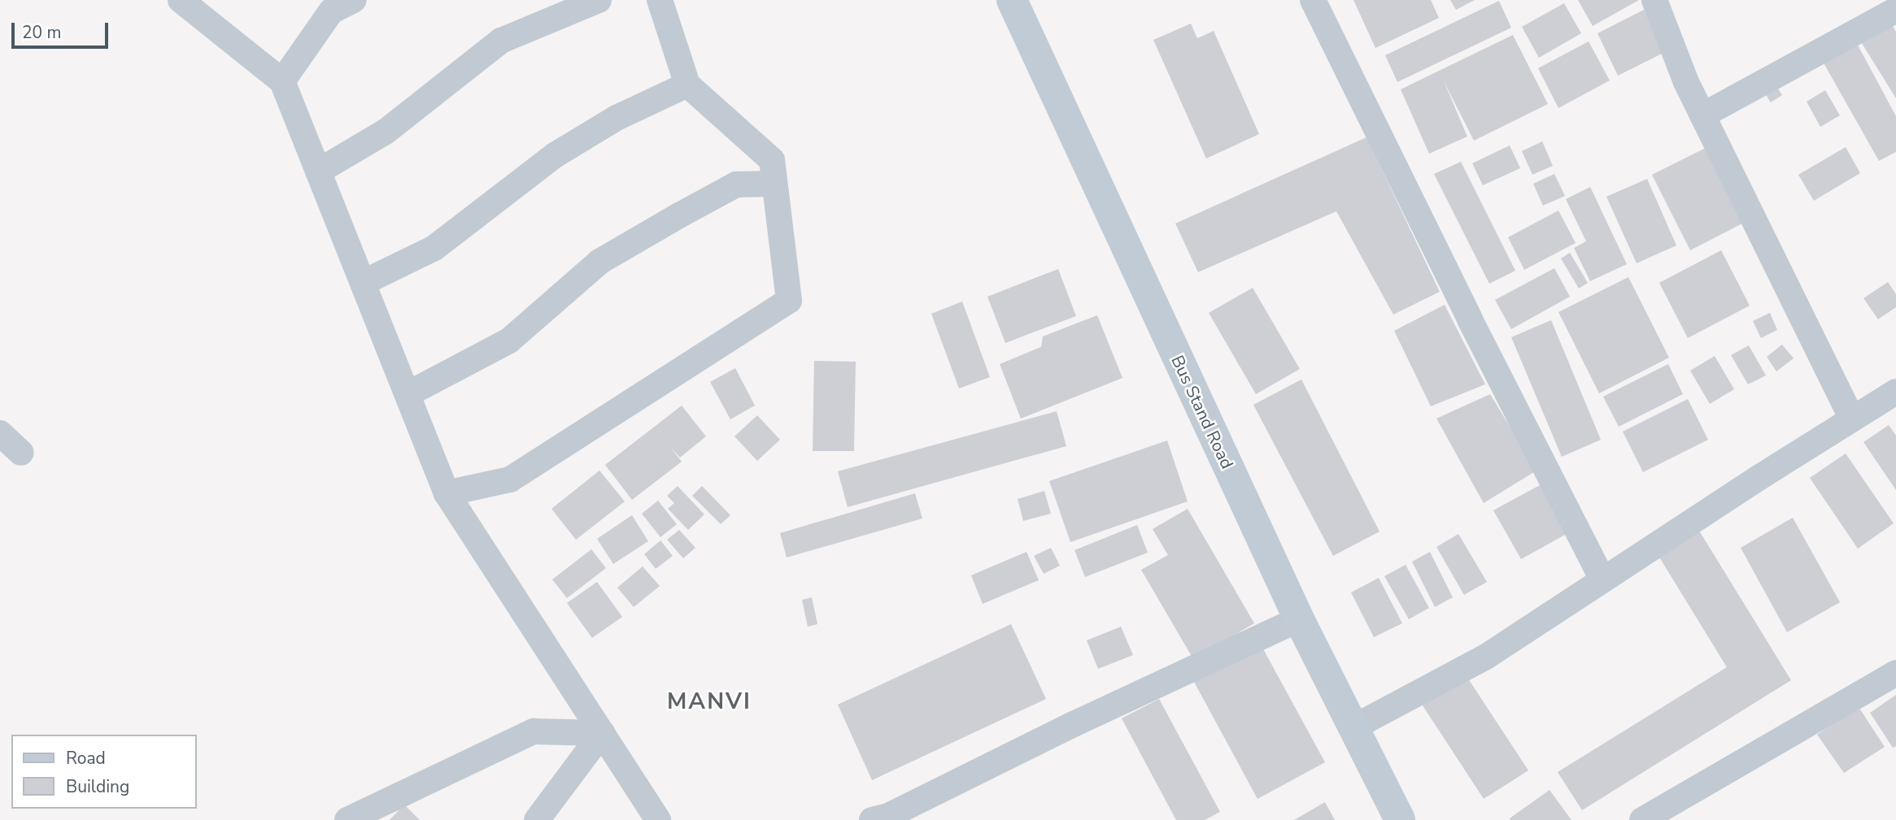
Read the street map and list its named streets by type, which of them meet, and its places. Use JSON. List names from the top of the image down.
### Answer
{
  "streets": {
    "main road": ["Bus Stand Road"]
  },
  "districts": ["MANVI"],
  "legend": ["Road", "Building"],
  "scale_bar": "20 m"
}
